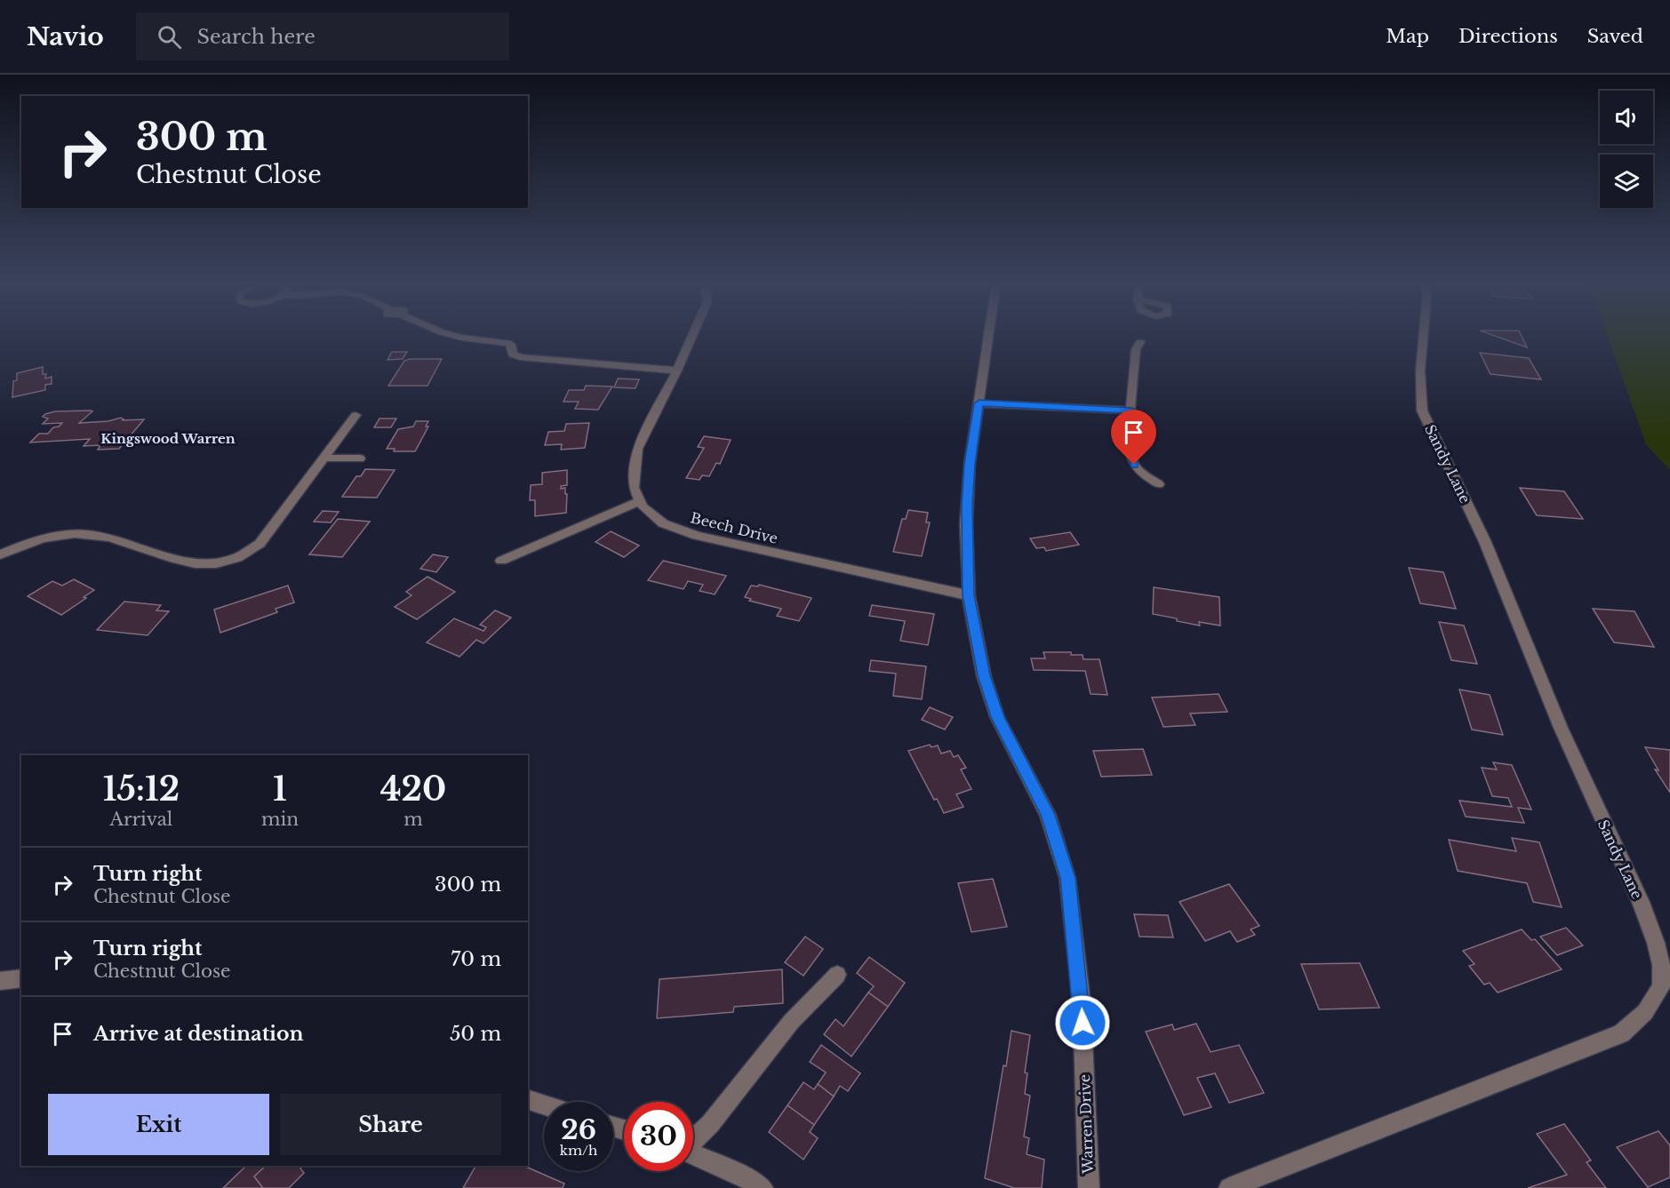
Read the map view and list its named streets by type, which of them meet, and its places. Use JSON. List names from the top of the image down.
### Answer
{
  "streets": {
    "street": ["Sandy Lane", "Beech Drive", "Warren Drive"]
  },
  "crossings": [
    ["Beech Drive", "Warren Drive"]
  ],
  "districts": ["Kingswood Warren"],
  "page": {
    "header": "Navio",
    "search": "Search here",
    "nav": ["Map", "Directions", "Saved"],
    "turn": ["300 m", "Chestnut Close"],
    "eta": [
      "15:12",
      "Arrival",
      "1",
      "min",
      "420",
      "m"
    ],
    "list": [
      {
        "name": "Turn right",
        "note": "Chestnut Close",
        "value": "300 m"
      },
      {
        "name": "Turn right",
        "note": "Chestnut Close",
        "value": "70 m"
      },
      {
        "name": "Arrive at destination",
        "value": "50 m"
      }
    ],
    "buttons": ["Exit", "Share"],
    "speed": "26 km/h",
    "limit": "30"
  }
}
